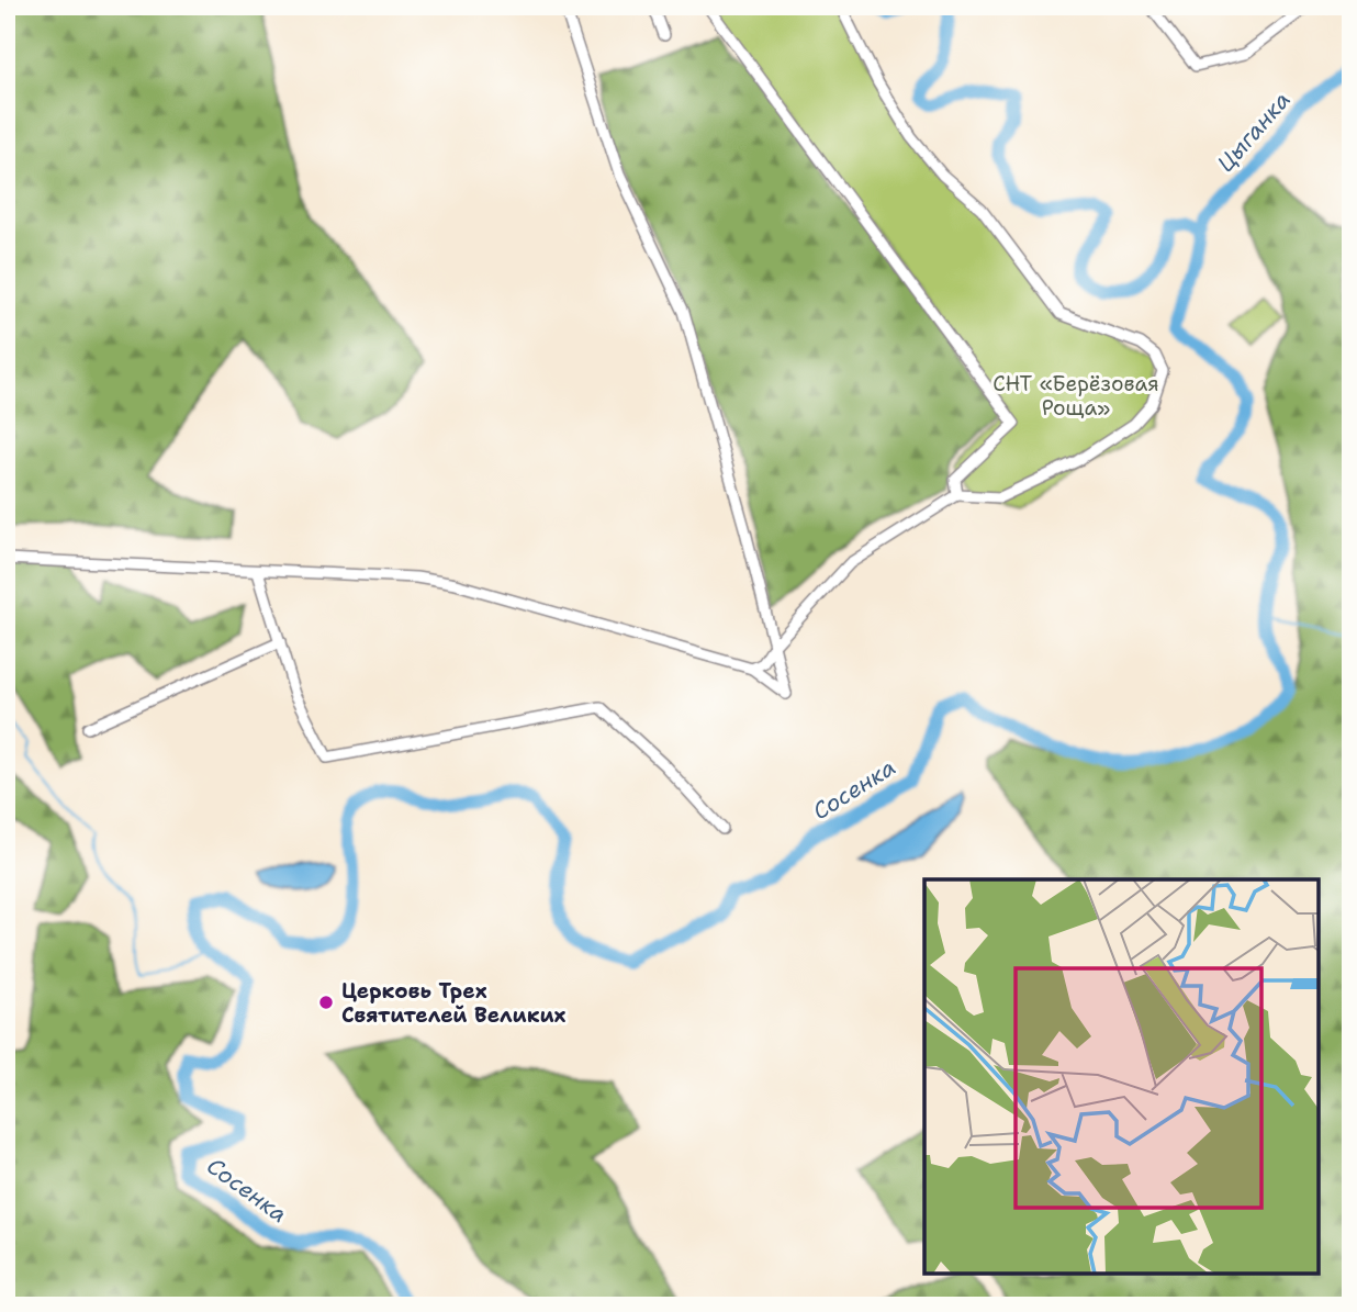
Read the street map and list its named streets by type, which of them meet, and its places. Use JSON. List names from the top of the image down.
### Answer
{
  "water": ["Цыганка", "Сосенка"],
  "parks": ["СНТ «Берёзовая Роща»"],
  "places": ["Церковь Трех Святителей Великих"]
}
